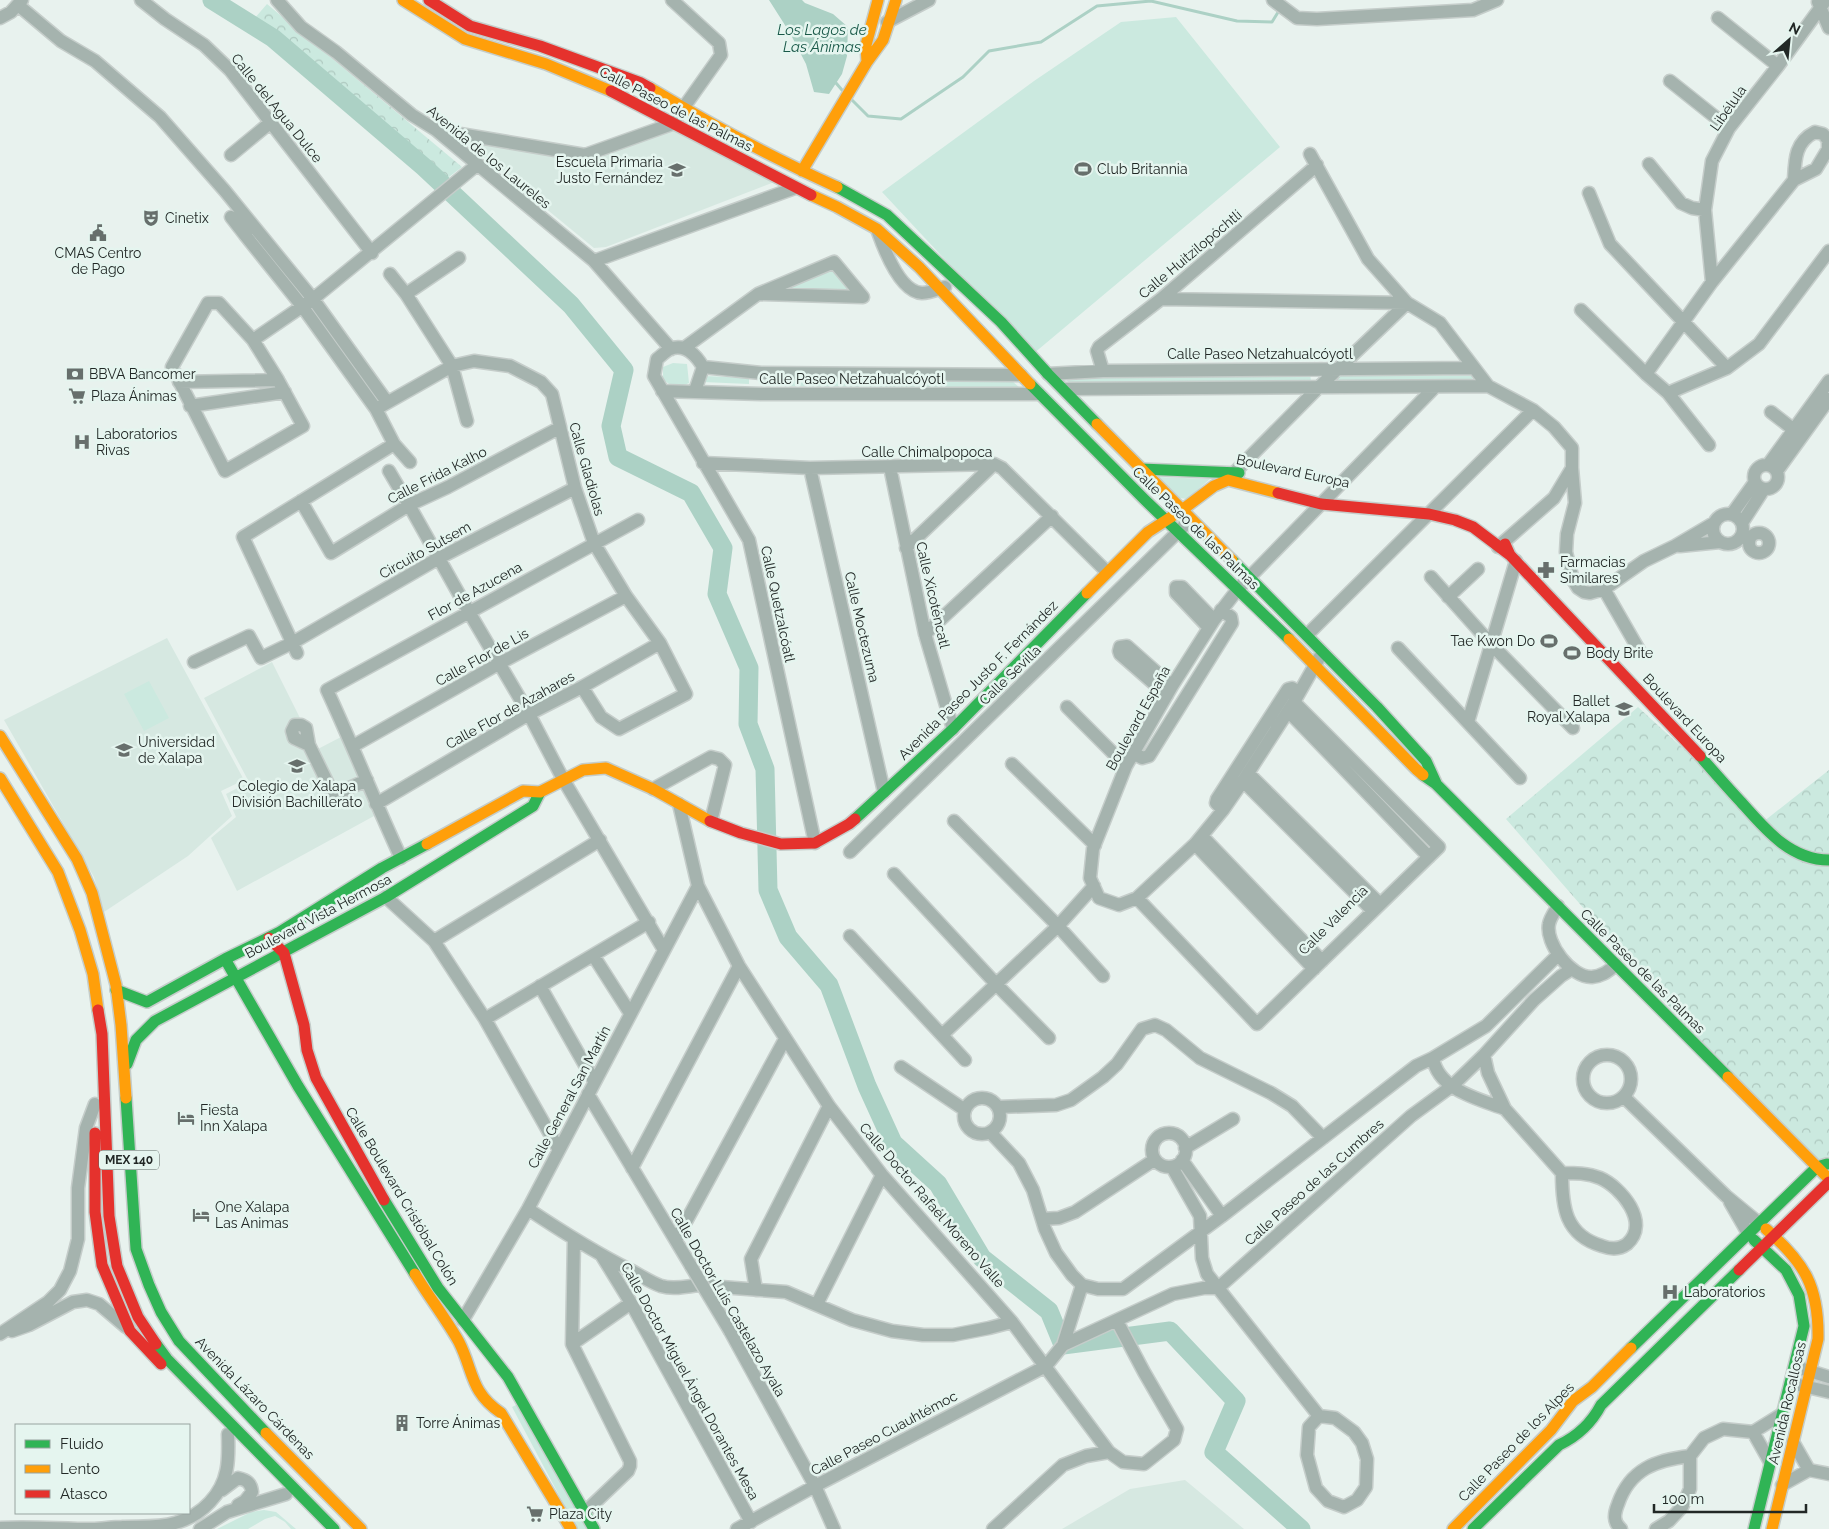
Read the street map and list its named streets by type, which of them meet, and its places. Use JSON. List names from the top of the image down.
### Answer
{
  "streets": {
    "main road": [
      "Calle Paseo de las Palmas",
      "Boulevard Europa",
      "Avenida Paseo Justo F. Fernández",
      "Boulevard Vista Hermosa",
      "MEX 140",
      "Calle Boulevard Cristóbal Colón",
      "Avenida Lázaro Cárdenas",
      "Avenida Rocallosas",
      "Calle Paseo de los Alpes"
    ],
    "street": [
      "Calle del Agua Dulce",
      "Libélula",
      "Avenida de los Laureles",
      "Calle Huitzilopóchtli",
      "Calle Paseo Netzahualcóyotl",
      "Calle Chimalpopoca",
      "Calle Gladiolas",
      "Calle Frida Kalho",
      "Circuito Sutsem",
      "Flor de Azucena",
      "Calle Xicoténcatl",
      "Calle Quetzalcóatl",
      "Calle Moctezuma",
      "Calle Flor de Lis",
      "Calle Sevilla",
      "Calle Flor de Azahares",
      "Boulevard España",
      "Calle Valencia",
      "Calle General San Martín",
      "Calle Paseo de las Cumbres",
      "Calle Doctor Rafaél Moreno Valle",
      "Calle Doctor Luis Castelazo Ayala",
      "Calle Doctor Miguel Ángel Dorantes Mesa",
      "Calle Paseo Cuauhtémoc"
    ]
  },
  "crossings": [
    ["Calle Paseo de las Palmas", "Calle Paseo Netzahualcóyotl"],
    ["Calle Paseo de las Palmas", "Boulevard Europa"],
    ["Calle Paseo de las Palmas", "Calle Sevilla"],
    ["Calle Paseo de las Palmas", "Avenida Paseo Justo F. Fernández"],
    ["Calle Paseo de las Palmas", "Boulevard España"],
    ["Calle Paseo de las Palmas", "Calle Paseo de los Alpes"],
    ["Avenida de los Laureles", "Calle Paseo Netzahualcóyotl"],
    ["Avenida de los Laureles", "Calle Quetzalcóatl"],
    ["Calle Huitzilopóchtli", "Calle Paseo Netzahualcóyotl"],
    ["Calle Paseo Netzahualcóyotl", "Calle Quetzalcóatl"],
    ["Calle Chimalpopoca", "Calle Xicoténcatl"],
    ["Calle Chimalpopoca", "Calle Quetzalcóatl"],
    ["Calle Chimalpopoca", "Calle Moctezuma"],
    ["Calle Chimalpopoca", "Avenida Paseo Justo F. Fernández"],
    ["Calle Gladiolas", "Calle Frida Kalho"],
    ["Calle Gladiolas", "Circuito Sutsem"],
    ["Calle Gladiolas", "Flor de Azucena"],
    ["Calle Gladiolas", "Calle Flor de Lis"],
    ["Calle Gladiolas", "Calle Flor de Azahares"],
    ["Boulevard Europa", "Calle Sevilla"],
    ["Boulevard Europa", "Avenida Paseo Justo F. Fernández"],
    ["Boulevard Europa", "Boulevard España"],
    ["Flor de Azucena", "Calle Flor de Lis"],
    ["Calle Xicoténcatl", "Avenida Paseo Justo F. Fernández"],
    ["Calle Quetzalcóatl", "Avenida Paseo Justo F. Fernández"],
    ["Calle Moctezuma", "Avenida Paseo Justo F. Fernández"],
    ["Calle Sevilla", "Avenida Paseo Justo F. Fernández"],
    ["Avenida Paseo Justo F. Fernández", "Boulevard Vista Hermosa"],
    ["Avenida Paseo Justo F. Fernández", "Calle Doctor Rafaél Moreno Valle"],
    ["Boulevard Vista Hermosa", "Calle Boulevard Cristóbal Colón"],
    ["Boulevard Vista Hermosa", "Calle Doctor Rafaél Moreno Valle"],
    ["Boulevard Vista Hermosa", "Avenida Lázaro Cárdenas"],
    ["Calle General San Martín", "Calle Boulevard Cristóbal Colón"],
    ["Calle General San Martín", "Calle Doctor Rafaél Moreno Valle"],
    ["Calle General San Martín", "Calle Doctor Luis Castelazo Ayala"],
    ["Calle General San Martín", "Calle Doctor Miguel Ángel Dorantes Mesa"],
    ["Calle Doctor Rafaél Moreno Valle", "Calle Doctor Miguel Ángel Dorantes Mesa"],
    ["Calle Doctor Rafaél Moreno Valle", "Calle Paseo Cuauhtémoc"],
    ["Calle Doctor Luis Castelazo Ayala", "Calle Paseo Cuauhtémoc"],
    ["Calle Doctor Miguel Ángel Dorantes Mesa", "Calle Paseo Cuauhtémoc"],
    ["Avenida Rocallosas", "Calle Paseo de los Alpes"]
  ],
  "water": ["Los Lagos de Las Ánimas"],
  "places": {
    "sports": ["Club Britannia", "Tae Kwon Do", "Body Brite"],
    "school or university": [
      "Escuela Primaria Justo Fernández",
      "Ballet Royal Xalapa",
      "Universidad de Xalapa",
      "Colegio de Xalapa División Bachillerato"
    ],
    "theatre": ["Cinetix"],
    "public building": ["CMAS Centro de Pago"],
    "bank": ["BBVA Bancomer"],
    "supermarket": ["Plaza Ánimas", "Plaza City"],
    "hospital": ["Laboratorios Rivas", "Laboratorios"],
    "pharmacy": ["Farmacias Similares"],
    "hotel": ["Fiesta Inn Xalapa", "One Xalapa Las Animas"],
    "building": ["Torre Ánimas"]
  },
  "legend": ["Fluido", "Lento", "Atasco"],
  "scale_bar": "100 m",
  "north": "top right"
}
